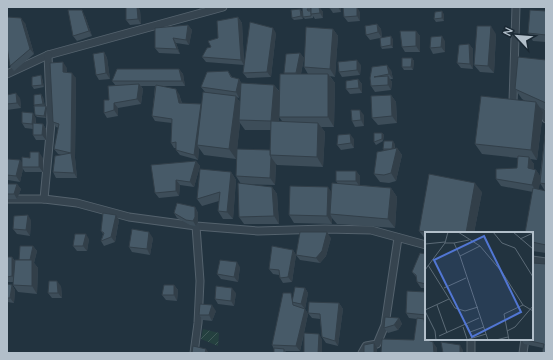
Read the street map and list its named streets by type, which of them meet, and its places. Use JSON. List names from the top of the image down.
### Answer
{
  "north": "top left"
}
